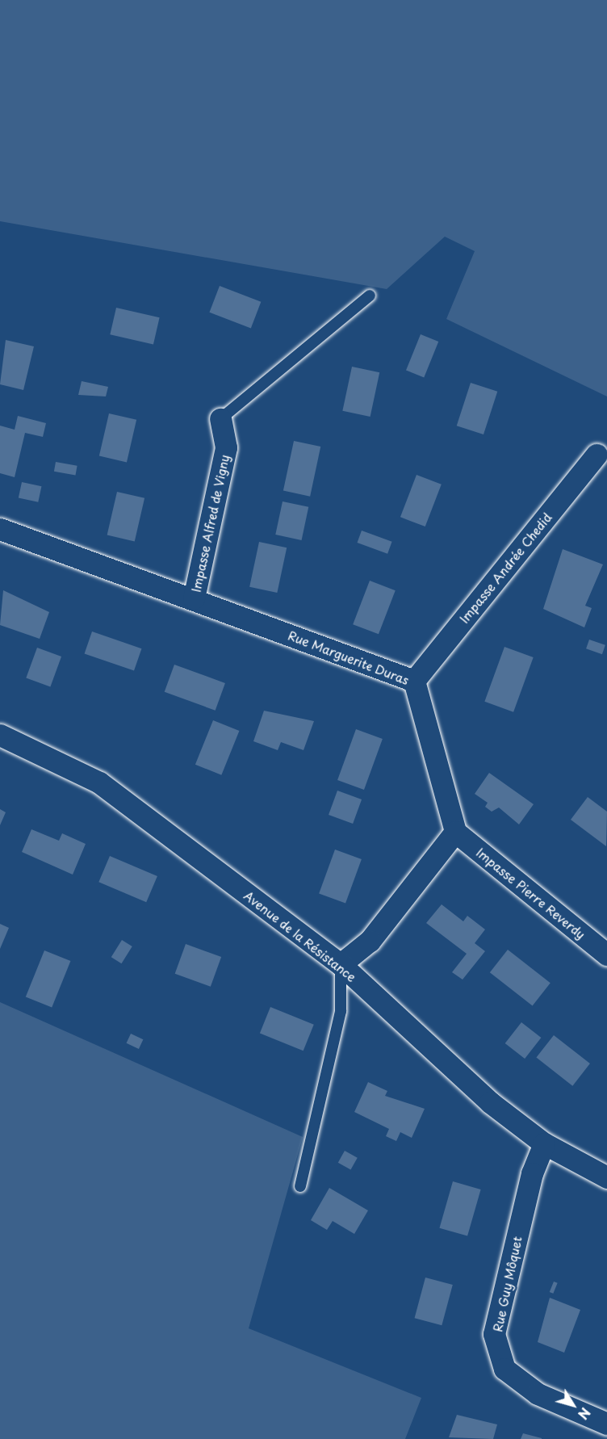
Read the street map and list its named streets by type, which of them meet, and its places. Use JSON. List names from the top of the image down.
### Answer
{
  "streets": {
    "street": [
      "Impasse Alfred de Vigny",
      "Impasse Andrée Chedid",
      "Rue Marguerite Duras",
      "Impasse Pierre Reverdy",
      "Avenue de la Résistance",
      "Rue Guy Môquet"
    ]
  },
  "crossings": [
    ["Impasse Alfred de Vigny", "Rue Marguerite Duras"],
    ["Impasse Andrée Chedid", "Rue Marguerite Duras"],
    ["Rue Marguerite Duras", "Impasse Pierre Reverdy"],
    ["Avenue de la Résistance", "Rue Guy Môquet"]
  ],
  "north": "bottom right"
}
